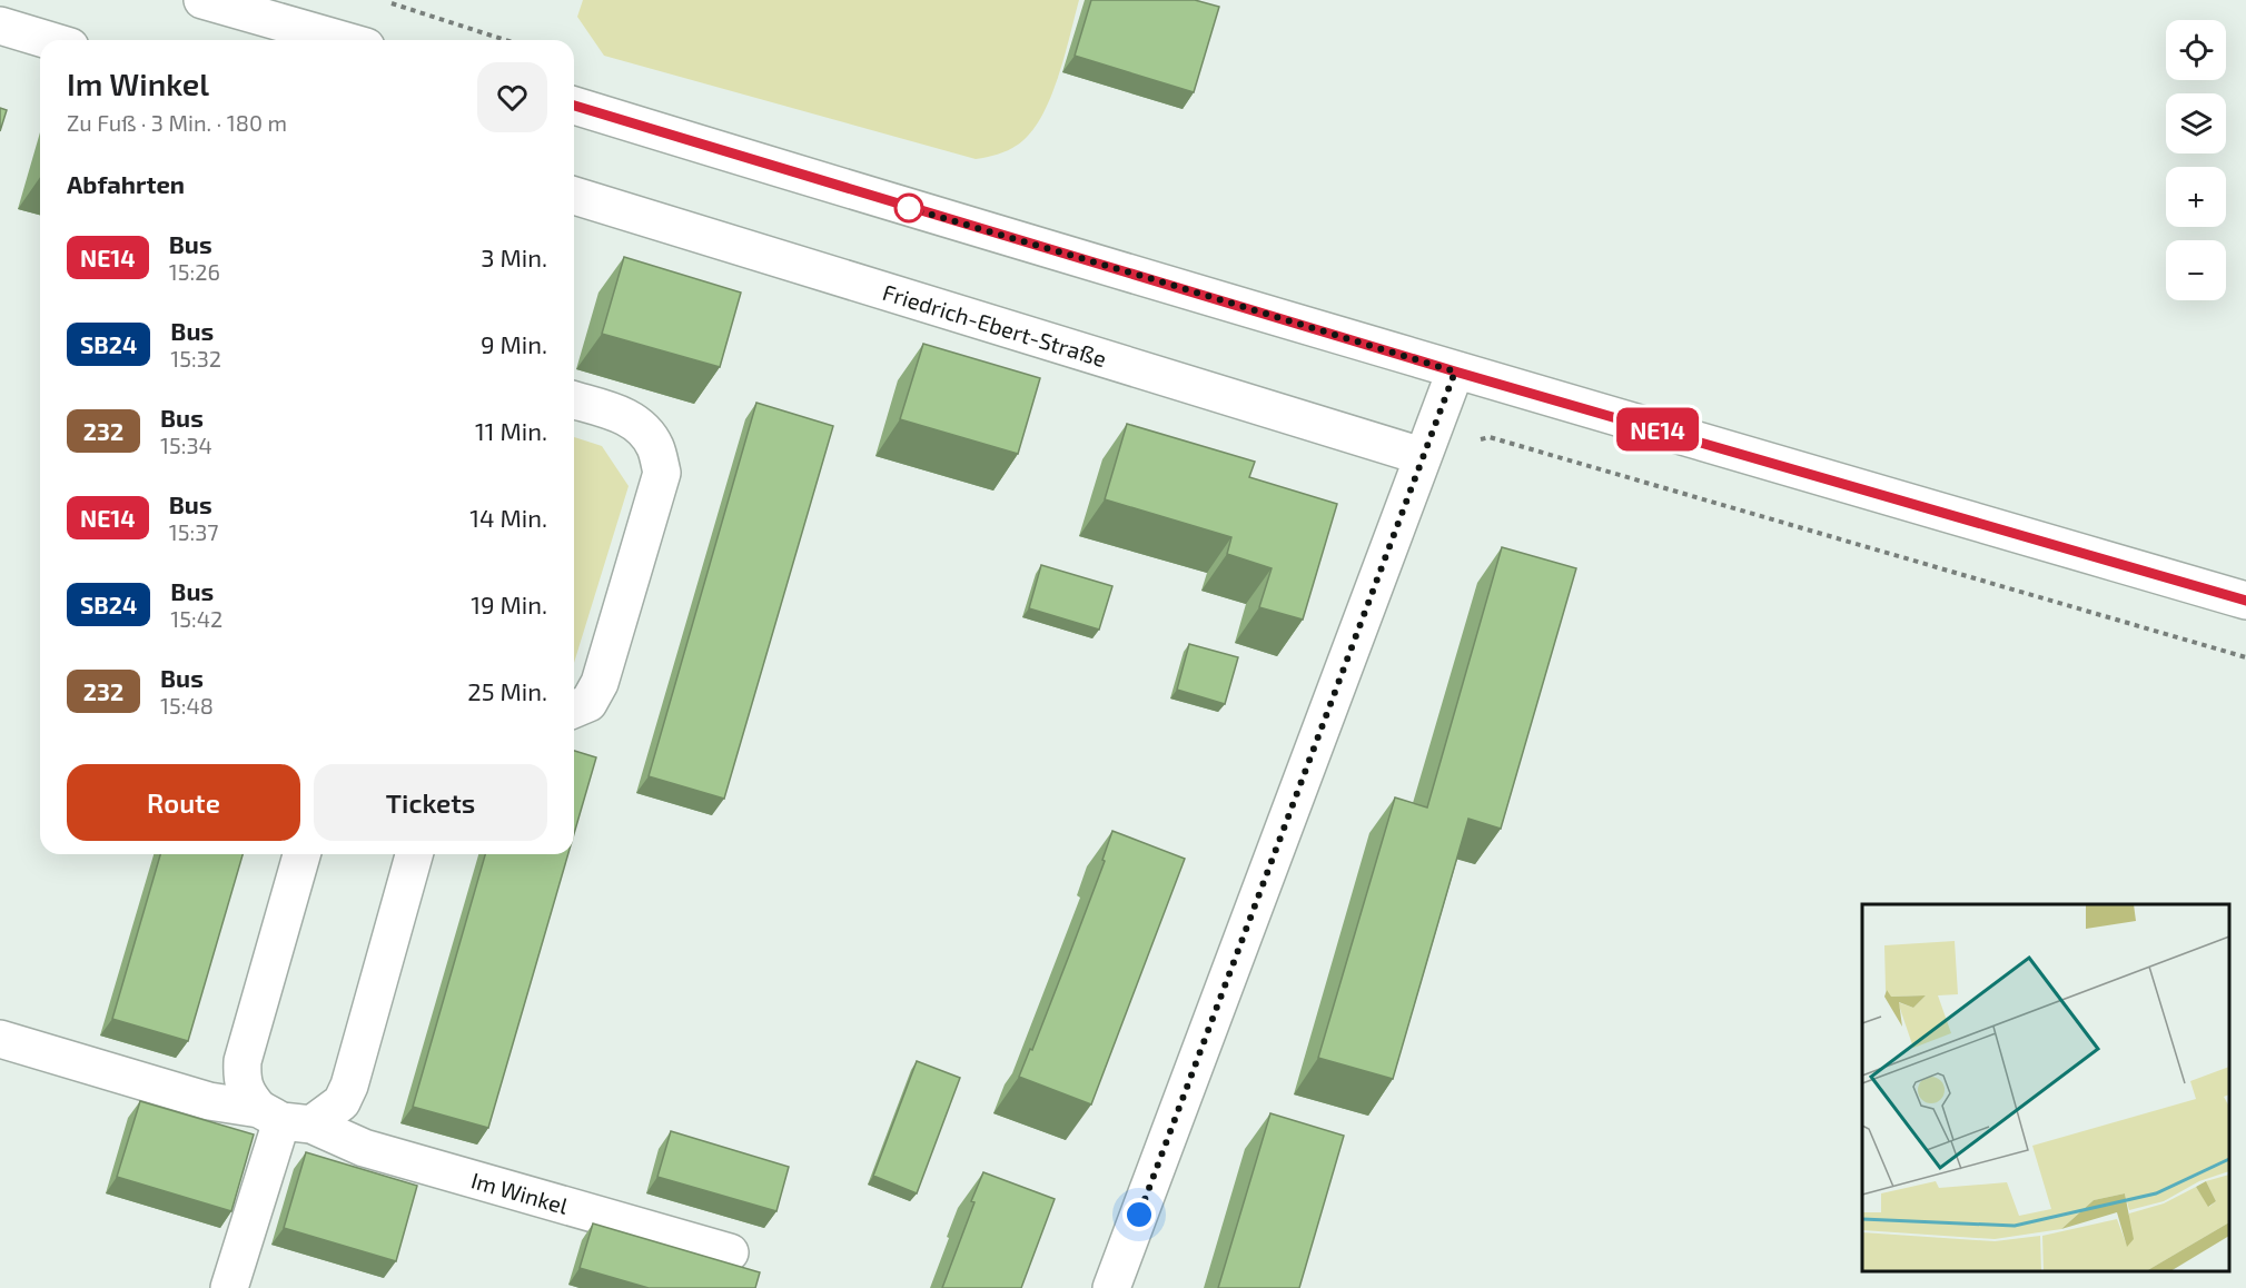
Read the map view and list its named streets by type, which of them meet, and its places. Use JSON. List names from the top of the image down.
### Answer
{
  "streets": {
    "street": ["Friedrich-Ebert-Straße", "Im Winkel"]
  },
  "lines": ["bus line NE14"],
  "page": {
    "on_map": "NE14",
    "map_buttons": ["+", "−"],
    "heading": [
      ["Im Winkel", "Zu Fuß · 3 Min. · 180 m"],
      "Abfahrten"
    ],
    "list": [
      {
        "mark": "NE14",
        "name": "Bus",
        "note": "15:26",
        "value": "3 Min."
      },
      {
        "mark": "SB24",
        "name": "Bus",
        "note": "15:32",
        "value": "9 Min."
      },
      {
        "mark": "232",
        "name": "Bus",
        "note": "15:34",
        "value": "11 Min."
      },
      {
        "mark": "NE14",
        "name": "Bus",
        "note": "15:37",
        "value": "14 Min."
      },
      {
        "mark": "SB24",
        "name": "Bus",
        "note": "15:42",
        "value": "19 Min."
      },
      {
        "mark": "232",
        "name": "Bus",
        "note": "15:48",
        "value": "25 Min."
      }
    ],
    "buttons": ["Route", "Tickets"]
  }
}
